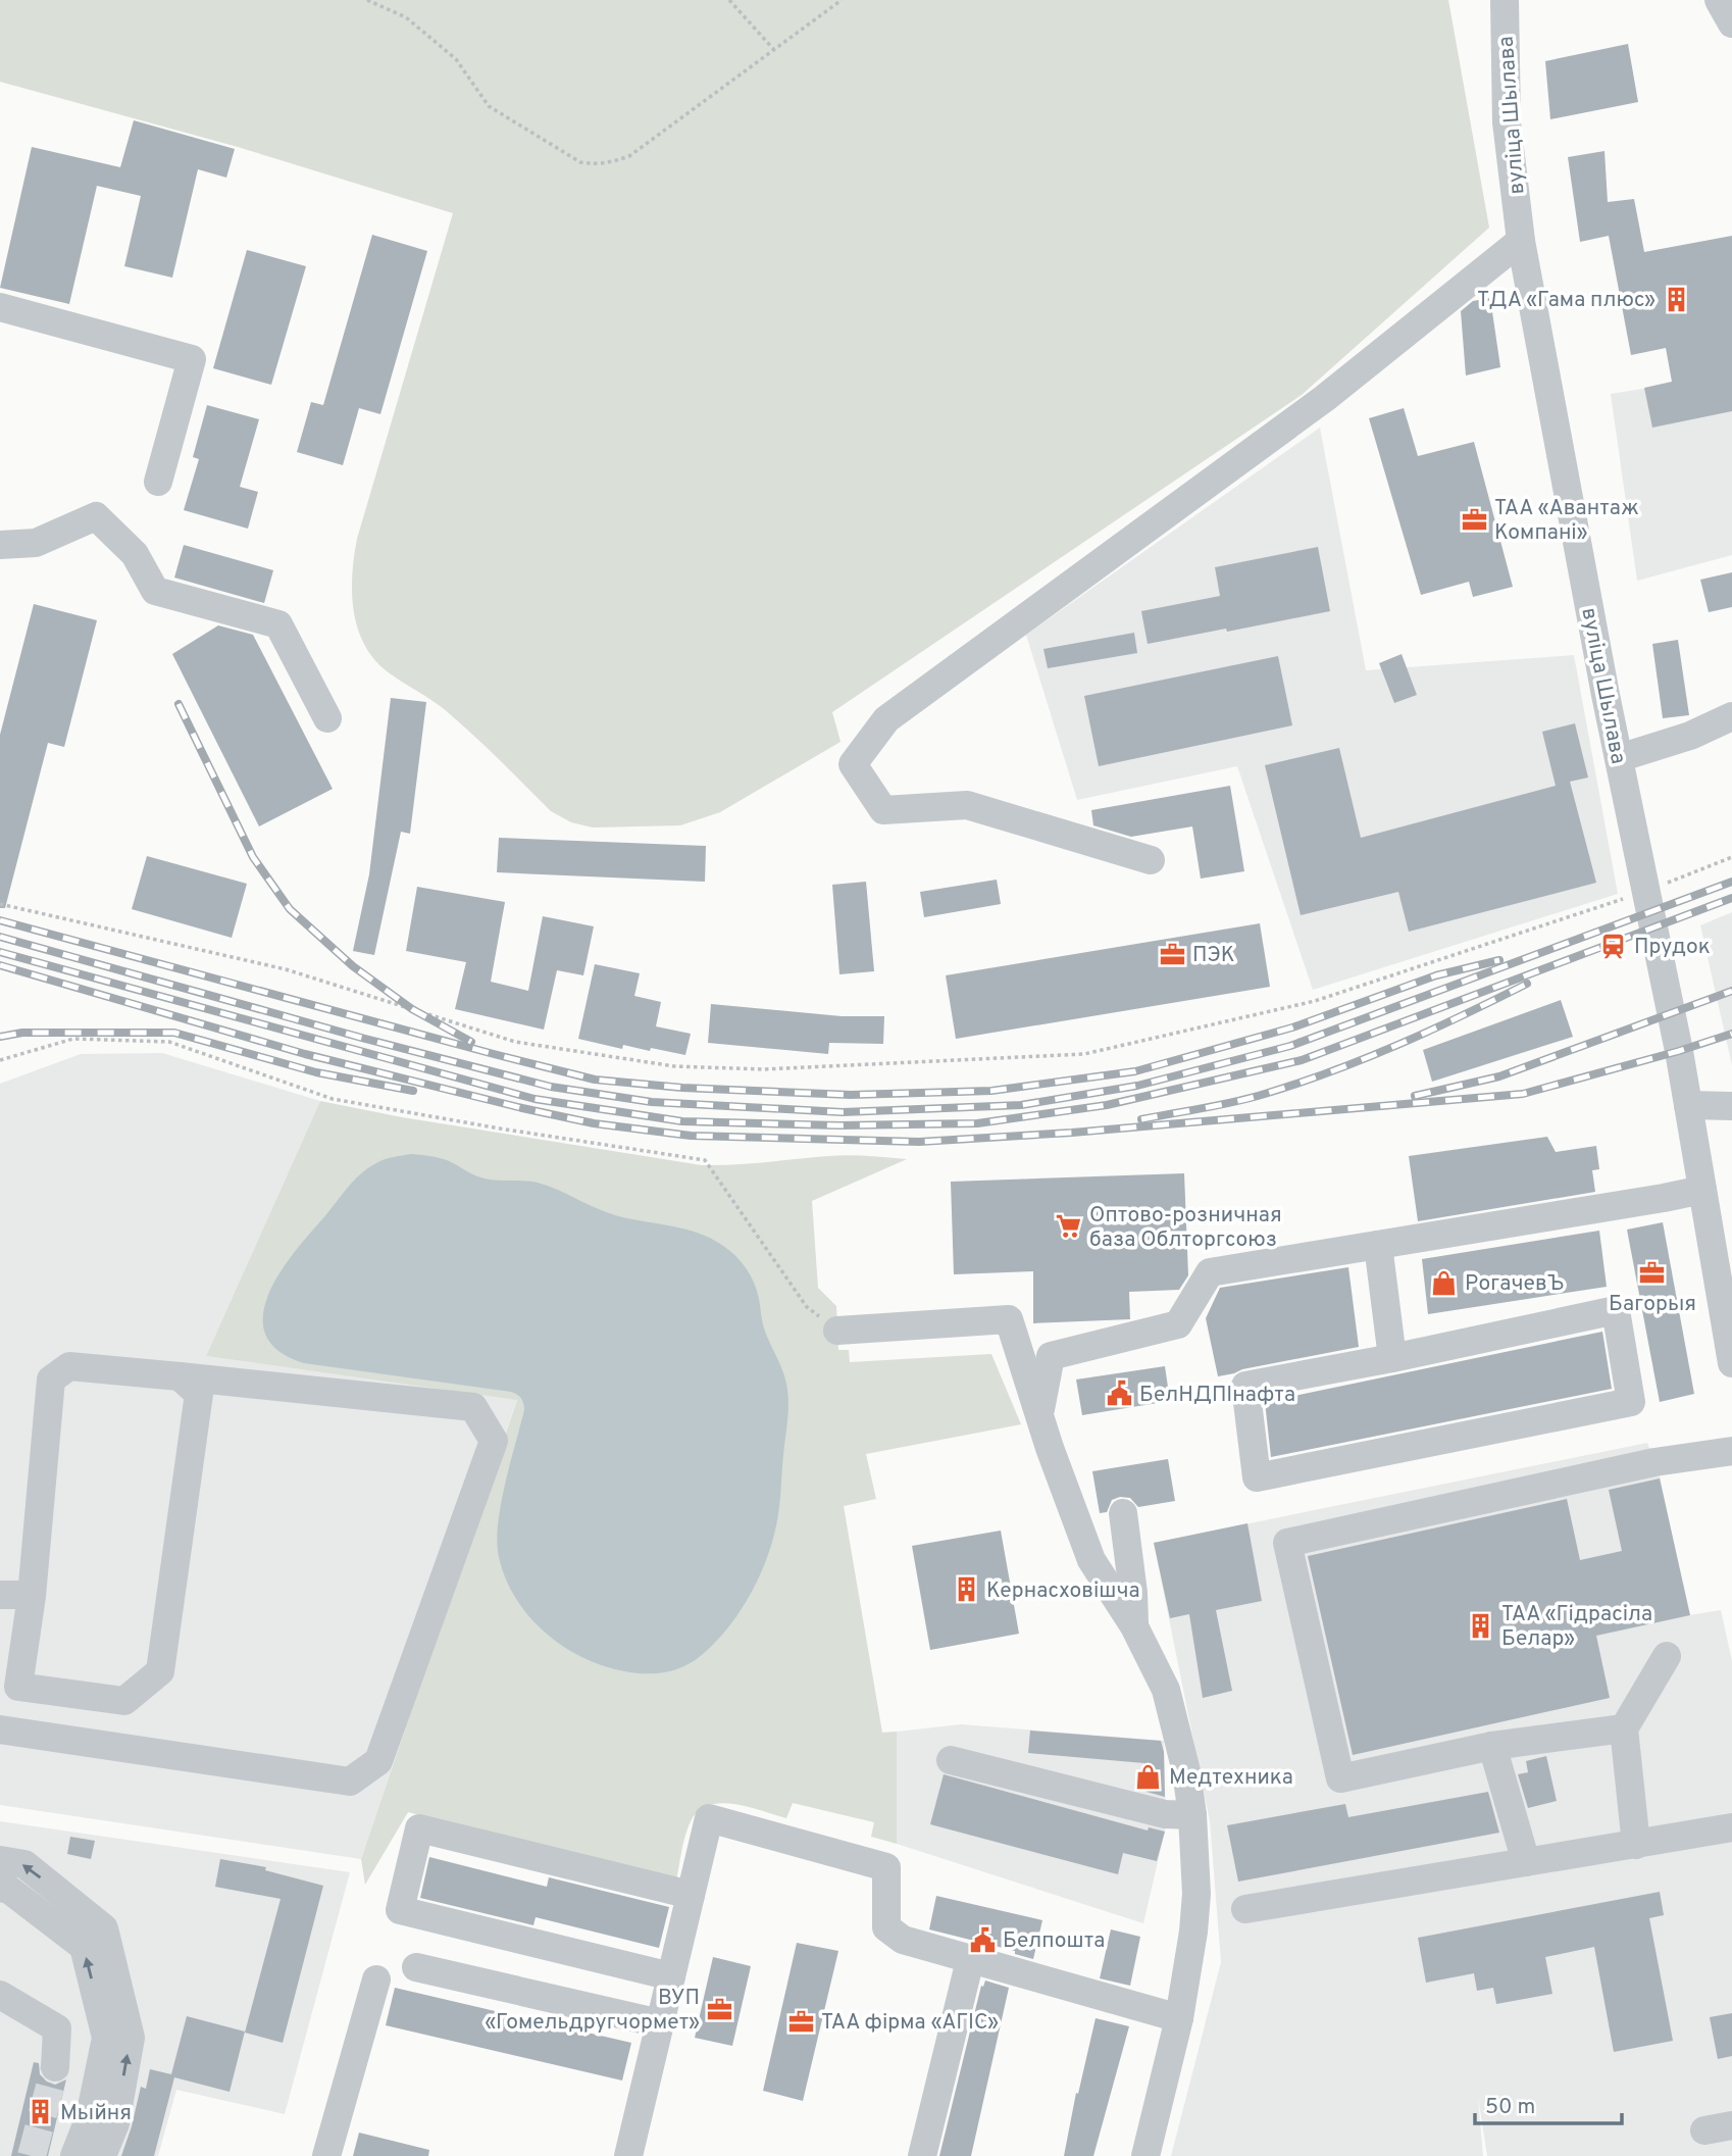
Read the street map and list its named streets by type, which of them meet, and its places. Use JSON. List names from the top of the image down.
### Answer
{
  "streets": {
    "street": ["вуліца Шылава"]
  },
  "places": {
    "building": [
      "ТДА «Гама плюс»",
      "Кернасховішча",
      "ТАА «Гідрасіла Белар»",
      "Мыйня"
    ],
    "office": [
      "ТАА «Авантаж Компані»",
      "ПЭК",
      "Багорыя",
      "ВУП «Гомельдругчормет»",
      "ТАА фірма «АГІС»"
    ],
    "station": ["Прудок"],
    "supermarket": ["Оптово-розничная база Облторгсоюз"],
    "shop": ["РогачевЪ", "Медтехника"],
    "public building": ["БелНДПІнафта", "Белпошта"]
  },
  "scale_bar": "50 m"
}
